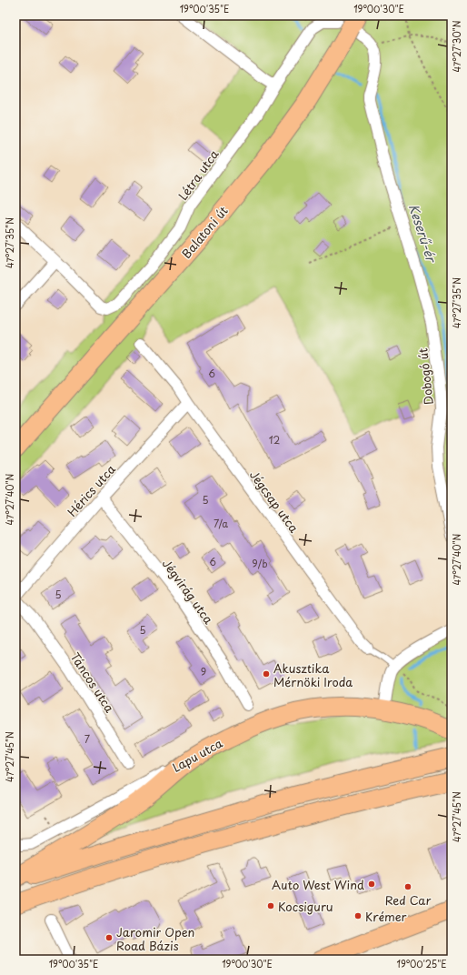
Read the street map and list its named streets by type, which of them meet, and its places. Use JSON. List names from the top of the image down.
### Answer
{
  "streets": {
    "main road": ["Balatoni út", "Lapu utca"],
    "street": [
      "Létra utca",
      "Dobogó út",
      "Hérics utca",
      "Jégcsap utca",
      "Jégvirág utca",
      "Táncos utca"
    ]
  },
  "crossings": [
    ["Hérics utca", "Jégcsap utca"],
    ["Hérics utca", "Jégvirág utca"],
    ["Hérics utca", "Táncos utca"]
  ],
  "water": ["Keserű-ér"],
  "places": [
    "Akusztika Mérnöki Iroda",
    "Auto West Wind",
    "Red Car",
    "Kocsiguru",
    "Krémer",
    "Jaromir Open Road Bázis"
  ],
  "house_numbers": [
    "6",
    "12",
    "5",
    "7/a",
    "6",
    "9/b",
    "5",
    "5",
    "9",
    "7"
  ],
  "coordinates": [
    "19°00'35\"E",
    "19°00'30\"E",
    "47°27'30\"N",
    "47°27'35\"N",
    "47°27'40\"N",
    "47°27'45\"N",
    "19°00'25\"E"
  ]
}
